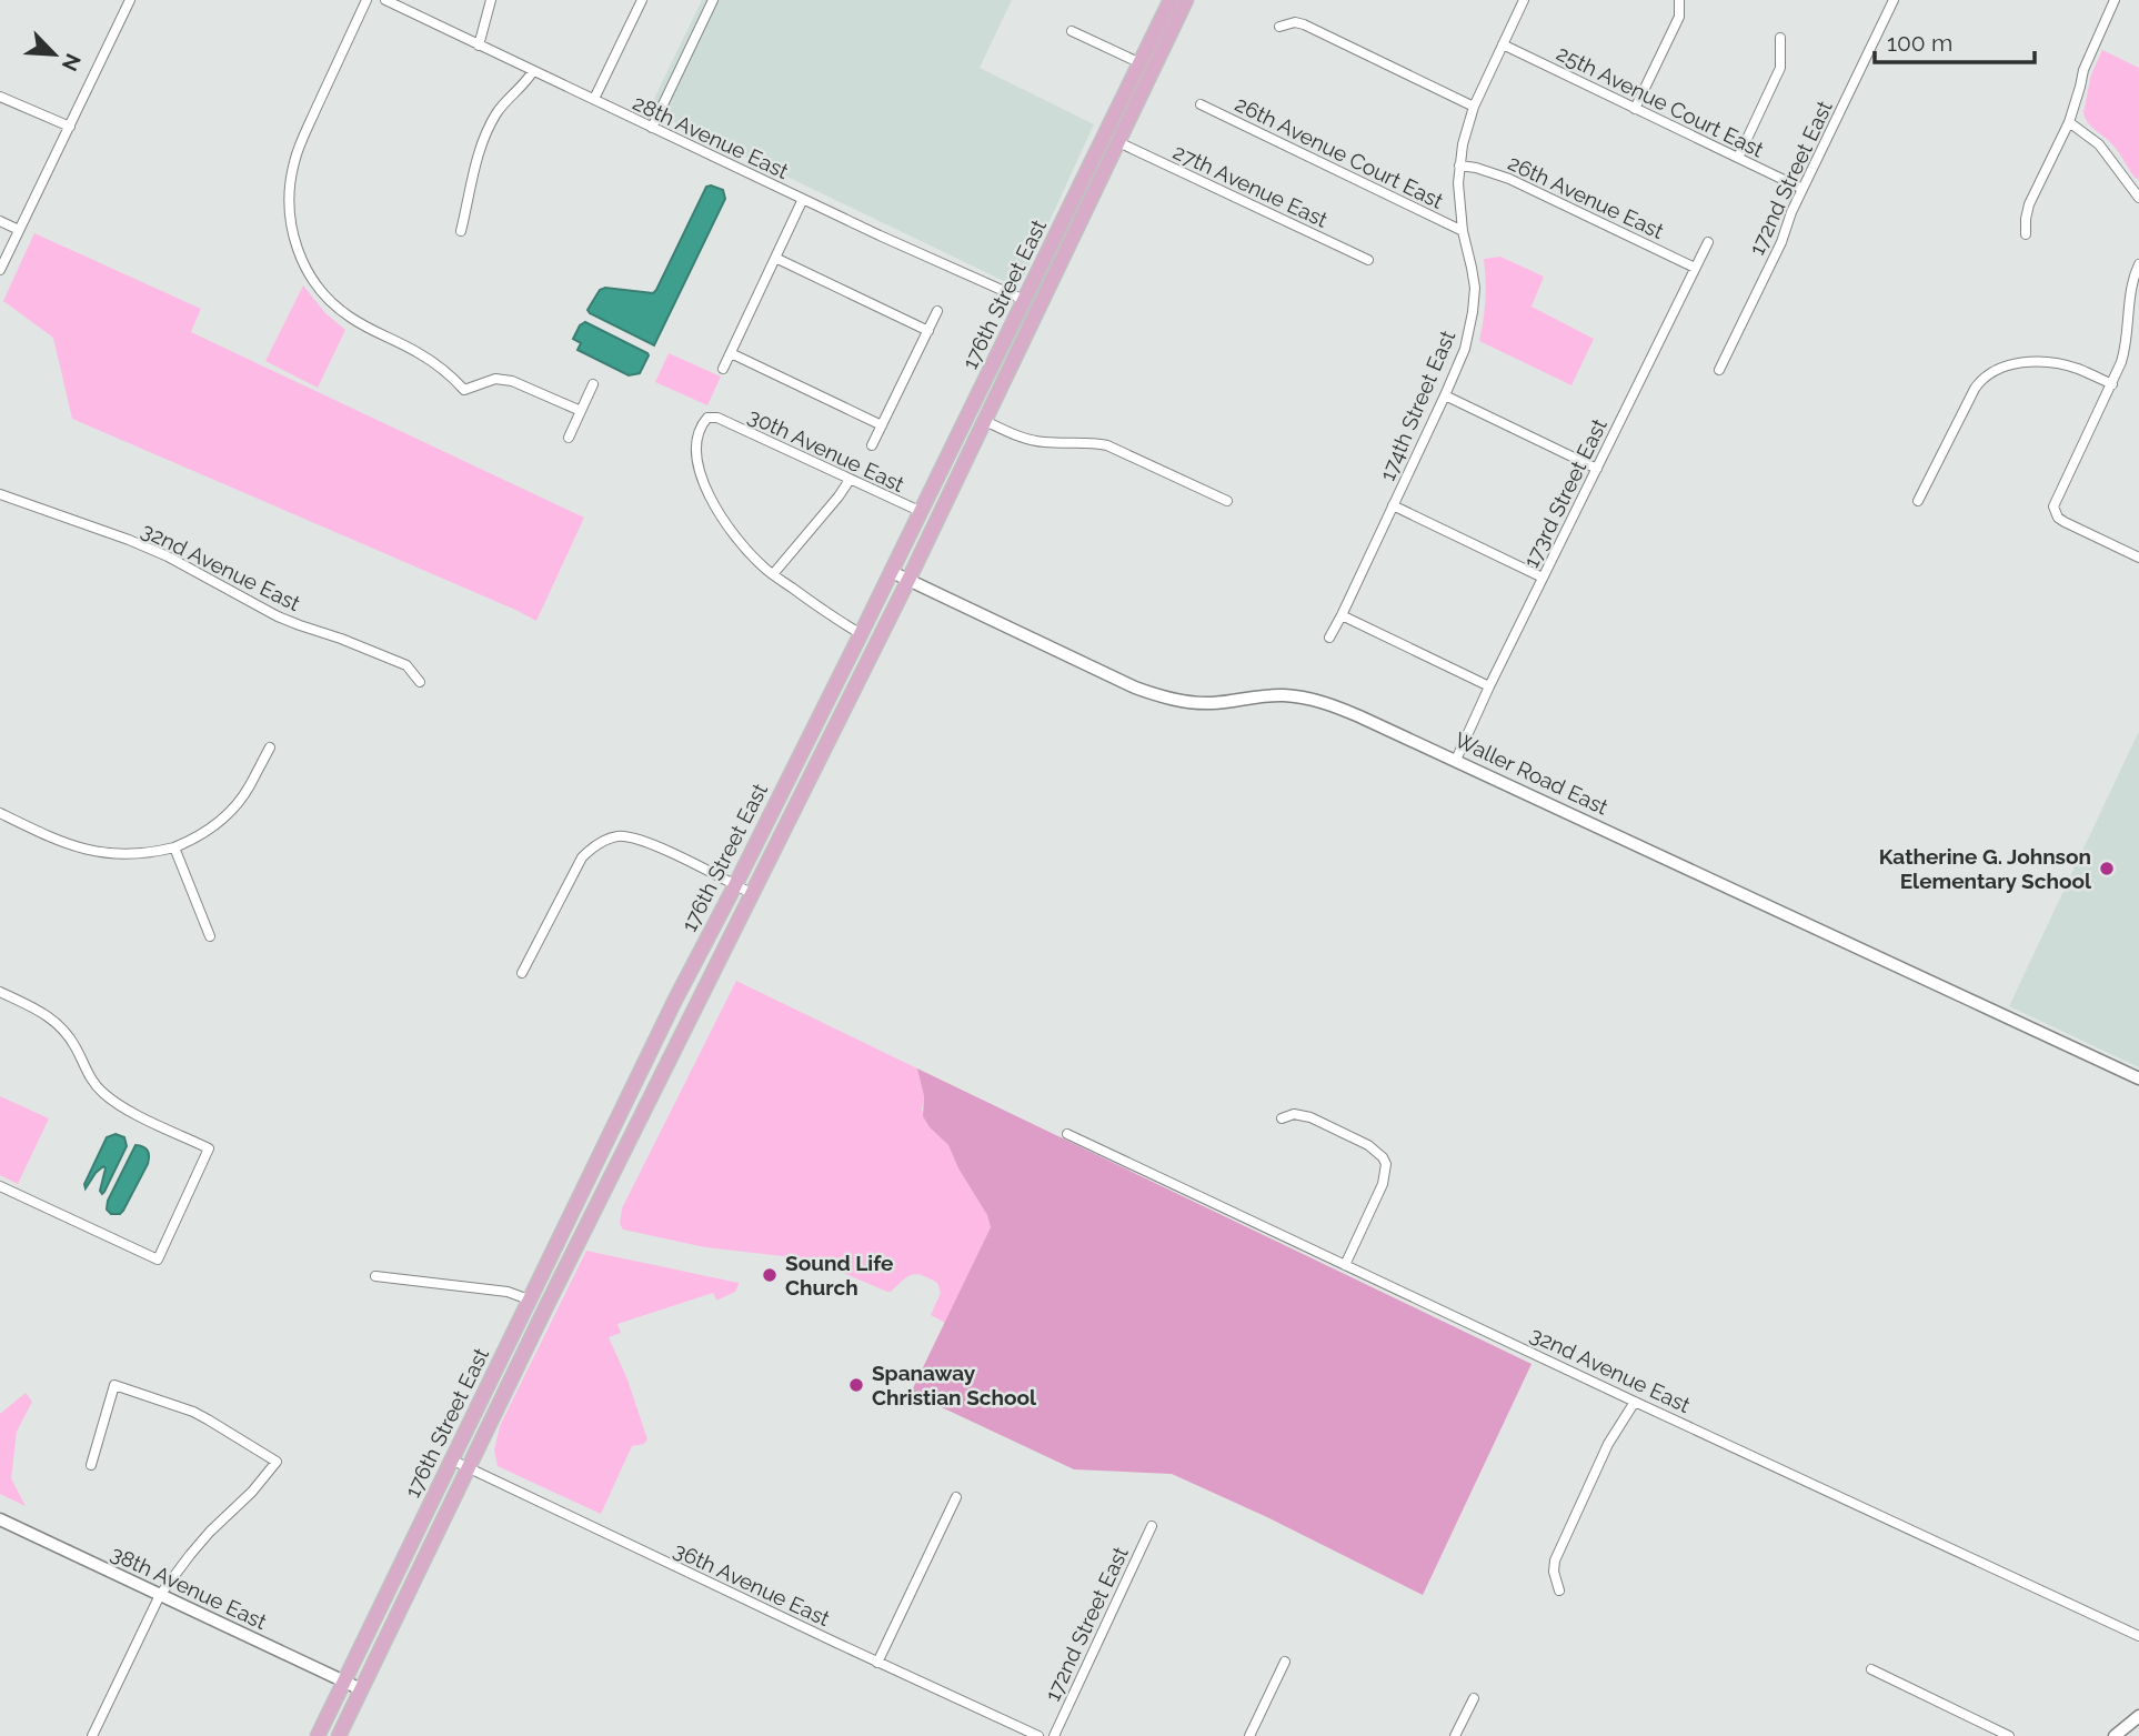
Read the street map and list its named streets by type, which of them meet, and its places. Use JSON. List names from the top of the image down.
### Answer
{
  "streets": {
    "main road": ["176th Street East"],
    "street": [
      "25th Avenue Court East",
      "28th Avenue East",
      "26th Avenue Court East",
      "172nd Street East",
      "27th Avenue East",
      "26th Avenue East",
      "174th Street East",
      "30th Avenue East",
      "173rd Street East",
      "32nd Avenue East",
      "Waller Road East",
      "36th Avenue East",
      "38th Avenue East"
    ]
  },
  "crossings": [
    ["25th Avenue Court East", "172nd Street East"],
    ["25th Avenue Court East", "174th Street East"],
    ["28th Avenue East", "176th Street East"],
    ["26th Avenue Court East", "174th Street East"],
    ["27th Avenue East", "176th Street East"],
    ["26th Avenue East", "174th Street East"],
    ["26th Avenue East", "173rd Street East"],
    ["176th Street East", "30th Avenue East"],
    ["176th Street East", "Waller Road East"],
    ["176th Street East", "36th Avenue East"],
    ["176th Street East", "38th Avenue East"],
    ["173rd Street East", "Waller Road East"]
  ],
  "places": ["Katherine G. Johnson Elementary School", "Sound Life Church", "Spanaway Christian School"],
  "scale_bar": "100 m",
  "north": "bottom right"
}
